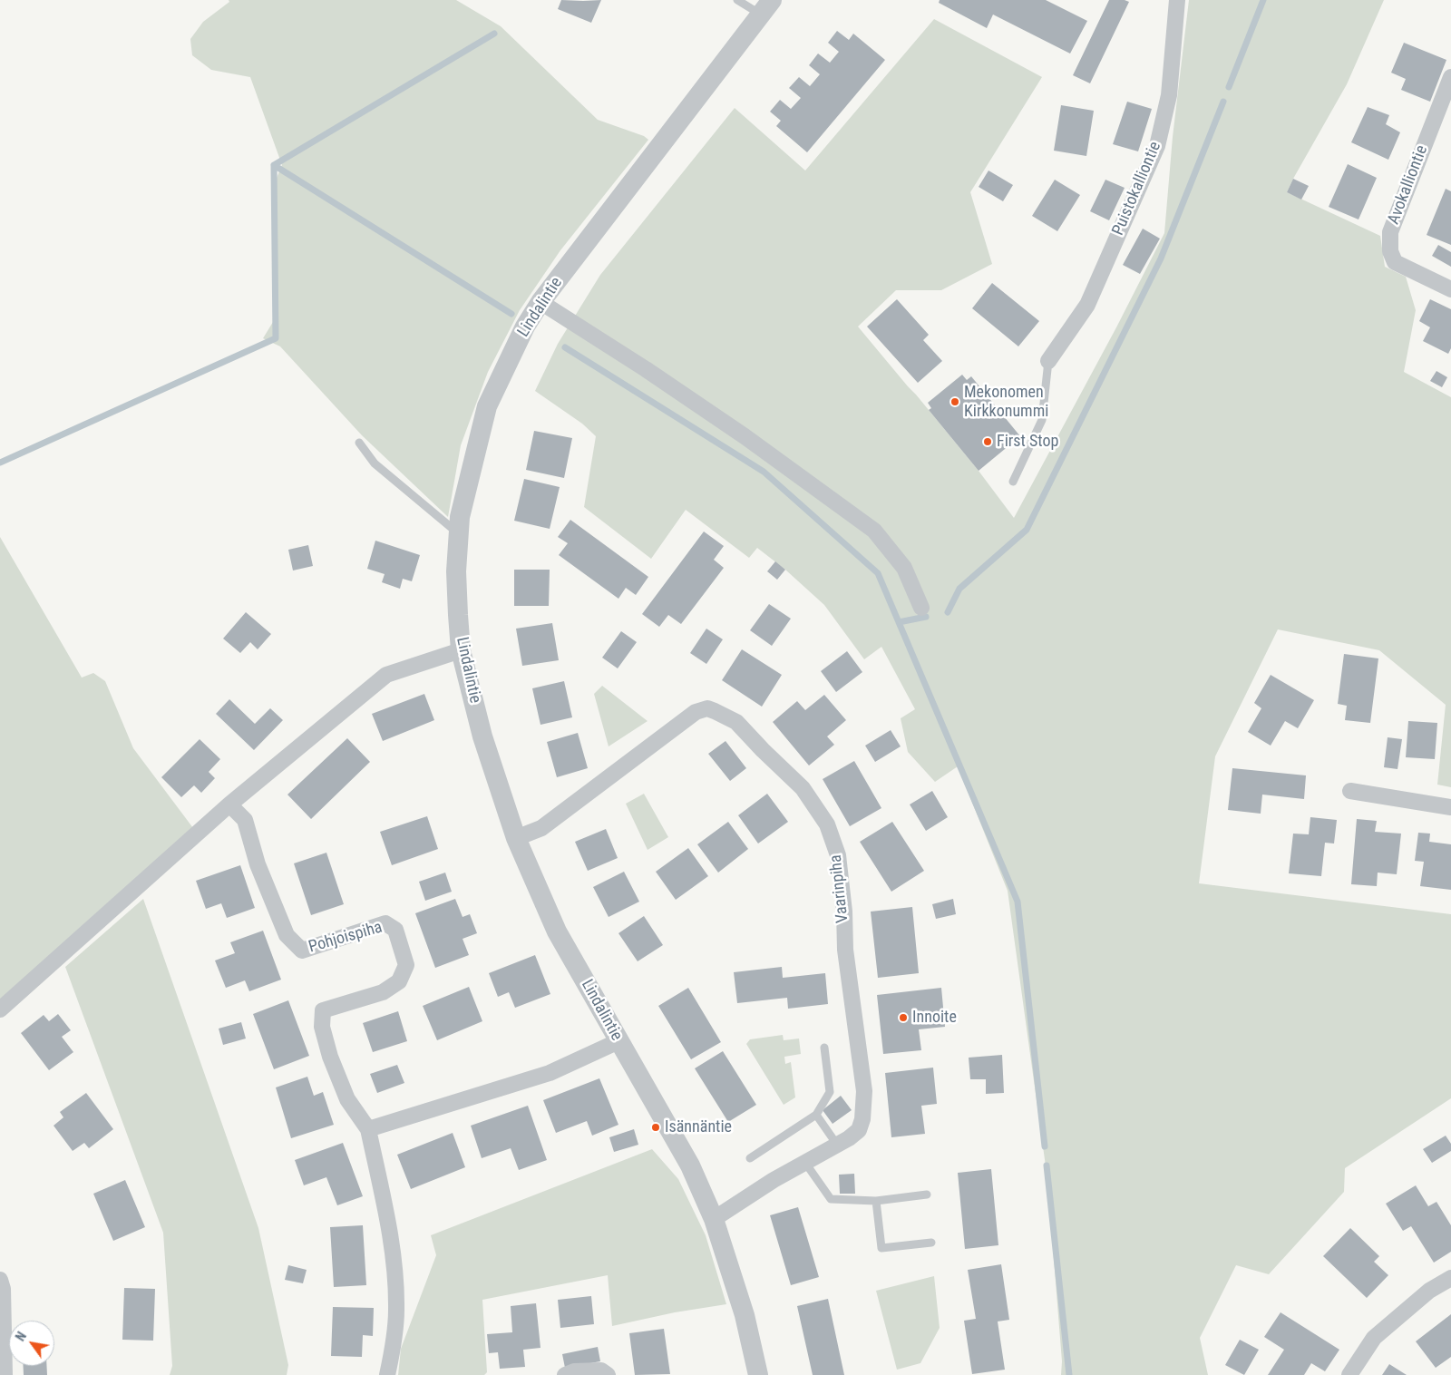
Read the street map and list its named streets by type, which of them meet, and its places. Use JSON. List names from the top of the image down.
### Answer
{
  "streets": {
    "street": [
      "Avokalliontie",
      "Puistokalliontie",
      "Lindalintie",
      "Vaarinpiha",
      "Pohjoispiha"
    ]
  },
  "crossings": [
    ["Lindalintie", "Vaarinpiha"]
  ],
  "places": [
    "Mekonomen Kirkkonummi",
    "First Stop",
    "Innoite",
    "Isännäntie"
  ],
  "north": "top left"
}
